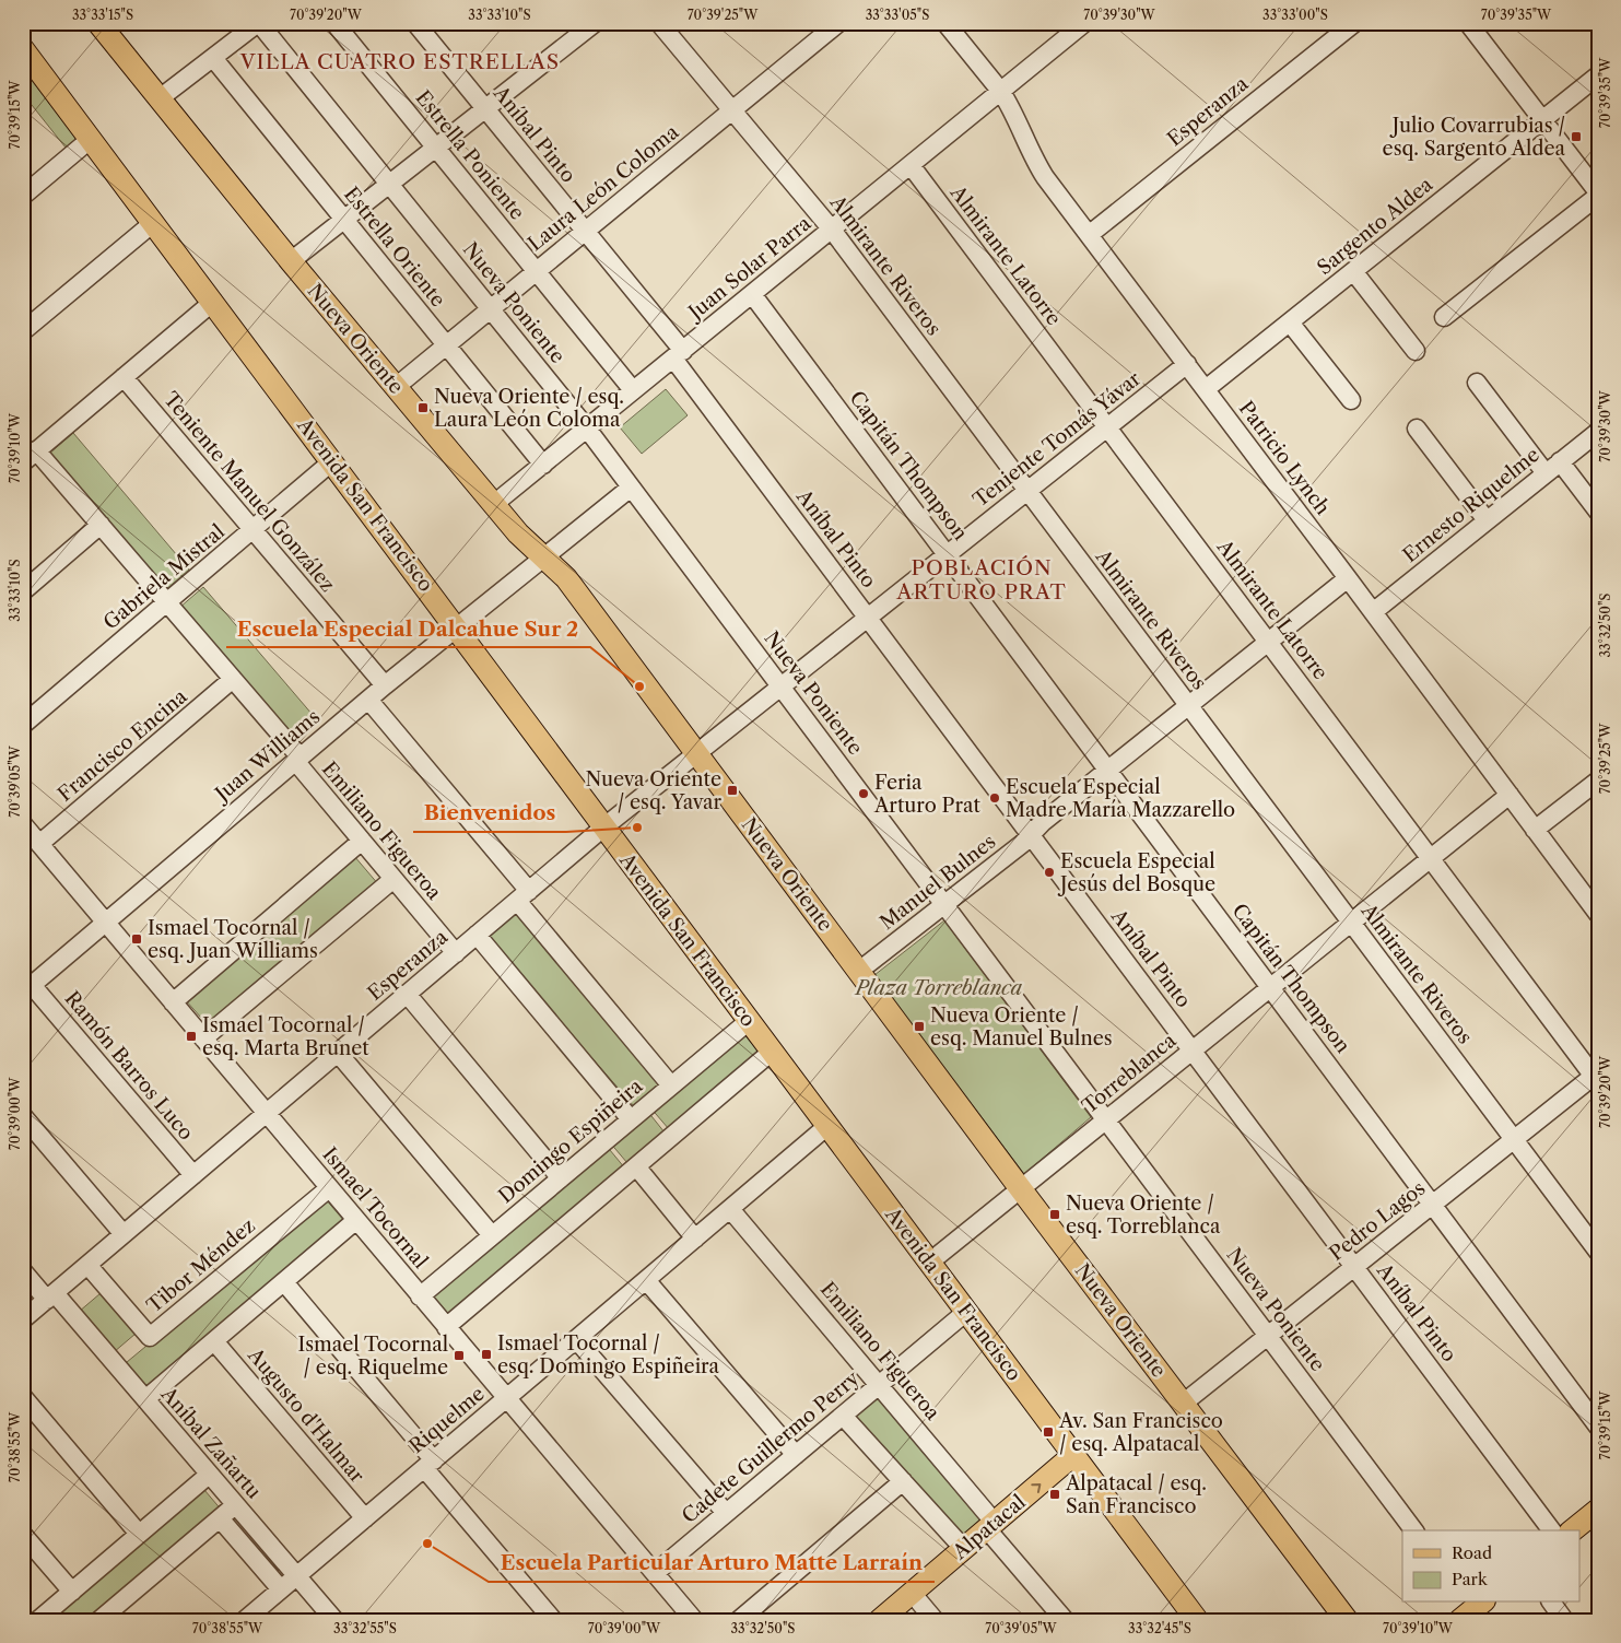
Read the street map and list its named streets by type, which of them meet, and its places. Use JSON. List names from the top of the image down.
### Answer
{
  "streets": {
    "main road": ["Nueva Oriente", "Avenida San Francisco", "Alpatacal"],
    "street": [
      "Esperanza",
      "Aníbal Pinto",
      "Estrella Poniente",
      "Laura León Coloma",
      "Sargento Aldea",
      "Estrella Oriente",
      "Almirante Latorre",
      "Almirante Riveros",
      "Juan Solar Parra",
      "Nueva Poniente",
      "Teniente Tomás Yávar",
      "Patricio Lynch",
      "Capitán Thompson",
      "Teniente Manuel González",
      "Ernesto Riquelme",
      "Gabriela Mistral",
      "Francisco Encina",
      "Juan Williams",
      "Emiliano Figueroa",
      "Manuel Bulnes",
      "Ramón Barros Luco",
      "Torreblanca",
      "Domingo Espiñeira",
      "Ismael Tocornal",
      "Pedro Lagos",
      "Tibor Méndez",
      "Augusto d'Halmar",
      "Riquelme",
      "Aníbal Zañartu",
      "Cadete Guillermo Perry"
    ]
  },
  "crossings": [
    ["Esperanza", "Nueva Oriente"],
    ["Esperanza", "Teniente Tomás Yávar"],
    ["Esperanza", "Patricio Lynch"],
    ["Esperanza", "Avenida San Francisco"],
    ["Esperanza", "Emiliano Figueroa"],
    ["Esperanza", "Ramón Barros Luco"],
    ["Esperanza", "Ismael Tocornal"],
    ["Esperanza", "Tibor Méndez"],
    ["Esperanza", "Aníbal Zañartu"],
    ["Aníbal Pinto", "Laura León Coloma"],
    ["Aníbal Pinto", "Juan Solar Parra"],
    ["Aníbal Pinto", "Teniente Tomás Yávar"],
    ["Aníbal Pinto", "Manuel Bulnes"],
    ["Aníbal Pinto", "Torreblanca"],
    ["Aníbal Pinto", "Pedro Lagos"],
    ["Estrella Poniente", "Laura León Coloma"],
    ["Estrella Poniente", "Juan Solar Parra"],
    ["Laura León Coloma", "Estrella Oriente"],
    ["Laura León Coloma", "Almirante Riveros"],
    ["Laura León Coloma", "Nueva Poniente"],
    ["Laura León Coloma", "Nueva Oriente"],
    ["Sargento Aldea", "Patricio Lynch"],
    ["Estrella Oriente", "Juan Solar Parra"],
    ["Almirante Latorre", "Juan Solar Parra"],
    ["Almirante Latorre", "Teniente Tomás Yávar"],
    ["Almirante Latorre", "Manuel Bulnes"],
    ["Almirante Latorre", "Torreblanca"],
    ["Almirante Latorre", "Pedro Lagos"],
    ["Almirante Riveros", "Juan Solar Parra"],
    ["Almirante Riveros", "Teniente Tomás Yávar"],
    ["Almirante Riveros", "Manuel Bulnes"],
    ["Almirante Riveros", "Torreblanca"],
    ["Almirante Riveros", "Pedro Lagos"],
    ["Juan Solar Parra", "Nueva Poniente"],
    ["Juan Solar Parra", "Nueva Oriente"],
    ["Juan Solar Parra", "Patricio Lynch"],
    ["Juan Solar Parra", "Capitán Thompson"],
    ["Nueva Poniente", "Teniente Tomás Yávar"],
    ["Nueva Poniente", "Juan Williams"],
    ["Nueva Poniente", "Manuel Bulnes"],
    ["Nueva Poniente", "Torreblanca"],
    ["Nueva Poniente", "Pedro Lagos"],
    ["Nueva Oriente", "Teniente Tomás Yávar"],
    ["Nueva Oriente", "Juan Williams"],
    ["Nueva Oriente", "Manuel Bulnes"],
    ["Nueva Oriente", "Torreblanca"],
    ["Nueva Oriente", "Pedro Lagos"],
    ["Teniente Tomás Yávar", "Patricio Lynch"],
    ["Teniente Tomás Yávar", "Capitán Thompson"],
    ["Patricio Lynch", "Ernesto Riquelme"],
    ["Patricio Lynch", "Manuel Bulnes"],
    ["Patricio Lynch", "Torreblanca"],
    ["Capitán Thompson", "Manuel Bulnes"],
    ["Capitán Thompson", "Torreblanca"],
    ["Capitán Thompson", "Pedro Lagos"],
    ["Teniente Manuel González", "Gabriela Mistral"],
    ["Teniente Manuel González", "Juan Williams"],
    ["Avenida San Francisco", "Gabriela Mistral"],
    ["Avenida San Francisco", "Juan Williams"],
    ["Avenida San Francisco", "Torreblanca"],
    ["Avenida San Francisco", "Domingo Espiñeira"],
    ["Avenida San Francisco", "Riquelme"],
    ["Avenida San Francisco", "Cadete Guillermo Perry"],
    ["Avenida San Francisco", "Alpatacal"],
    ["Gabriela Mistral", "Emiliano Figueroa"],
    ["Francisco Encina", "Emiliano Figueroa"],
    ["Francisco Encina", "Ismael Tocornal"],
    ["Juan Williams", "Emiliano Figueroa"],
    ["Juan Williams", "Ramón Barros Luco"],
    ["Juan Williams", "Ismael Tocornal"],
    ["Emiliano Figueroa", "Riquelme"],
    ["Emiliano Figueroa", "Cadete Guillermo Perry"],
    ["Emiliano Figueroa", "Alpatacal"],
    ["Domingo Espiñeira", "Ismael Tocornal"],
    ["Ismael Tocornal", "Tibor Méndez"],
    ["Ismael Tocornal", "Riquelme"],
    ["Ismael Tocornal", "Cadete Guillermo Perry"],
    ["Augusto d'Halmar", "Riquelme"],
    ["Riquelme", "Aníbal Zañartu"]
  ],
  "one_way": ["Alpatacal"],
  "districts": ["VILLA CUATRO ESTRELLAS", "POBLACIÓN ARTURO PRAT"],
  "parks": ["Plaza Torreblanca"],
  "places": {
    "transit": [
      "Julio Covarrubias / esq. Sargento Aldea",
      "Nueva Oriente / esq. Laura León Coloma",
      "Nueva Oriente / esq. Yavar",
      "Ismael Tocornal / esq. Juan Williams",
      "Nueva Oriente / esq. Manuel Bulnes",
      "Ismael Tocornal / esq. Marta Brunet",
      "Nueva Oriente / esq. Torreblanca",
      "Ismael Tocornal / esq. Domingo Espiñeira",
      "Ismael Tocornal / esq. Riquelme",
      "Av. San Francisco / esq. Alpatacal",
      "Alpatacal / esq. San Francisco"
    ],
    "other": [
      "Escuela Especial Dalcahue Sur 2",
      "Feria Arturo Prat",
      "Escuela Especial Madre María Mazzarello",
      "Bienvenidos",
      "Escuela Especial Jesús del Bosque",
      "Escuela Particular Arturo Matte Larraín"
    ]
  },
  "legend": ["Road", "Park"],
  "coordinates": [
    "33°33'15\"S",
    "70°39'20\"W",
    "33°33'10\"S",
    "70°39'25\"W",
    "33°33'05\"S",
    "70°39'30\"W",
    "33°33'00\"S",
    "70°39'35\"W",
    "70°39'15\"W",
    "70°39'10\"W",
    "33°32'50\"S",
    "70°39'05\"W",
    "70°39'00\"W",
    "70°38'55\"W",
    "33°32'55\"S",
    "33°32'45\"S"
  ]
}
